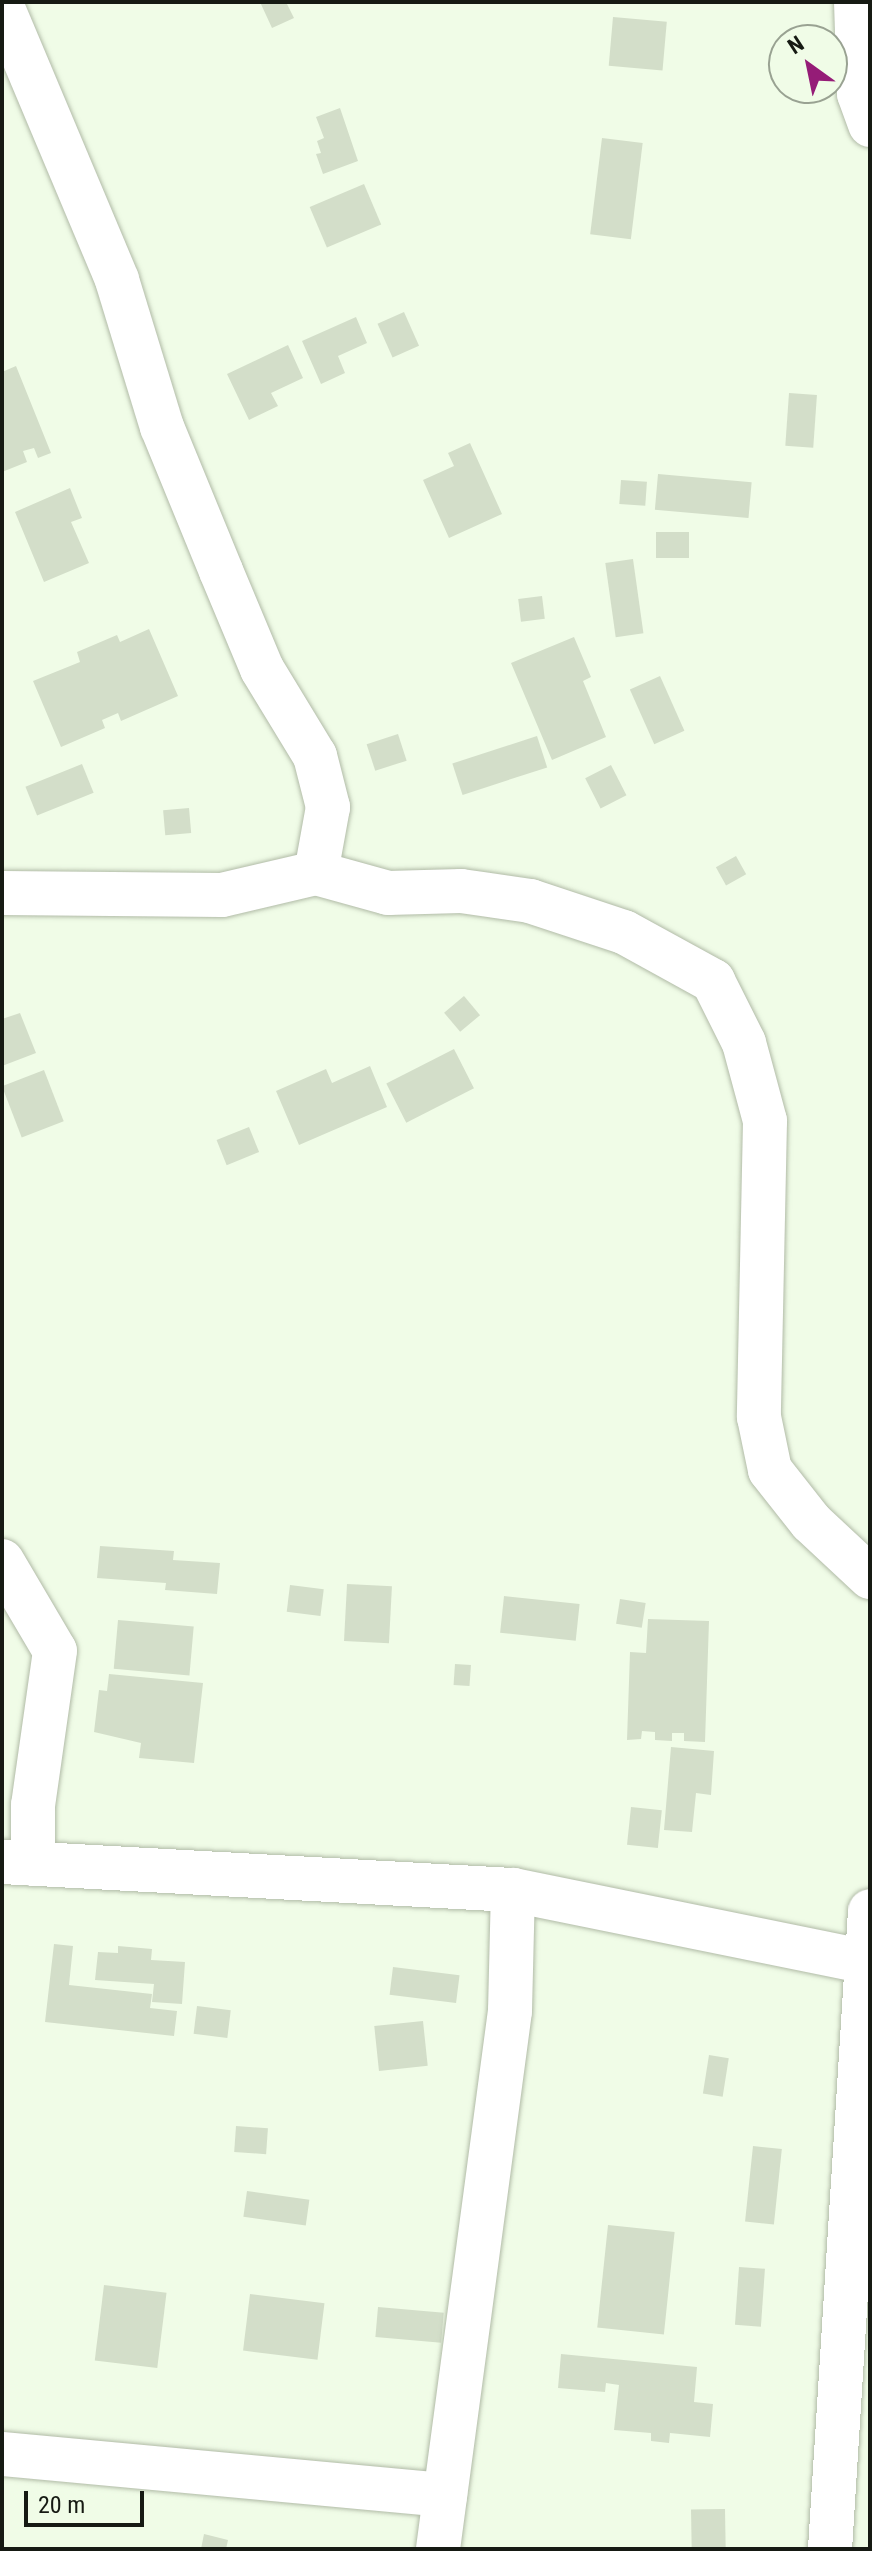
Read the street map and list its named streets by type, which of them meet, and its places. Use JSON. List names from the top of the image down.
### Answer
{
  "scale_bar": "20 m",
  "north": "top left"
}
